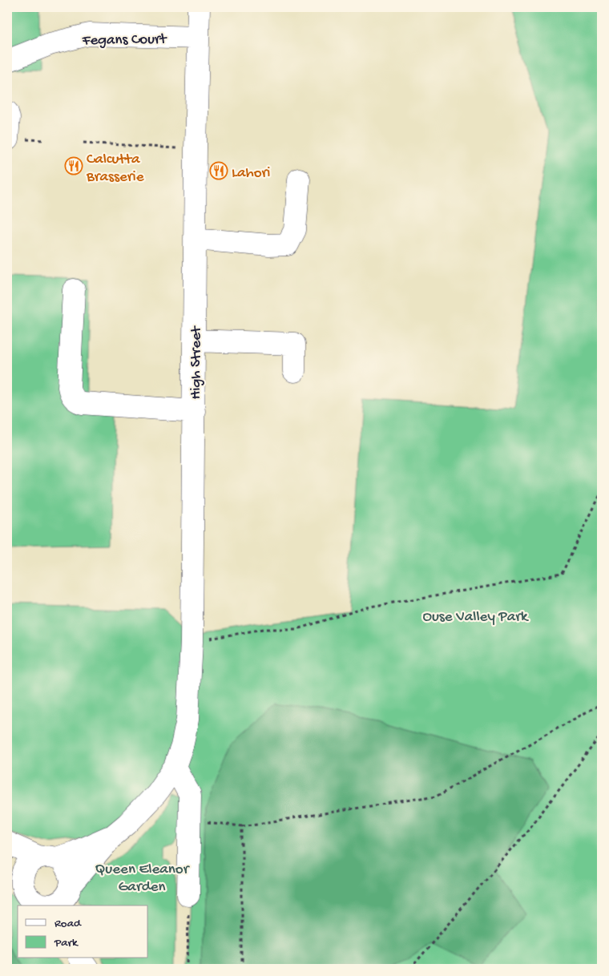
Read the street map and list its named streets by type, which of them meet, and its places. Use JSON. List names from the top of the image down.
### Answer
{
  "streets": {
    "street": ["Fegans Court", "High Street"]
  },
  "crossings": [
    ["Fegans Court", "High Street"]
  ],
  "parks": ["Ouse Valley Park", "Queen Eleanor Garden"],
  "places": {
    "restaurant": ["Calcutta Brasserie", "Lahori"]
  },
  "legend": ["Road", "Park"]
}
